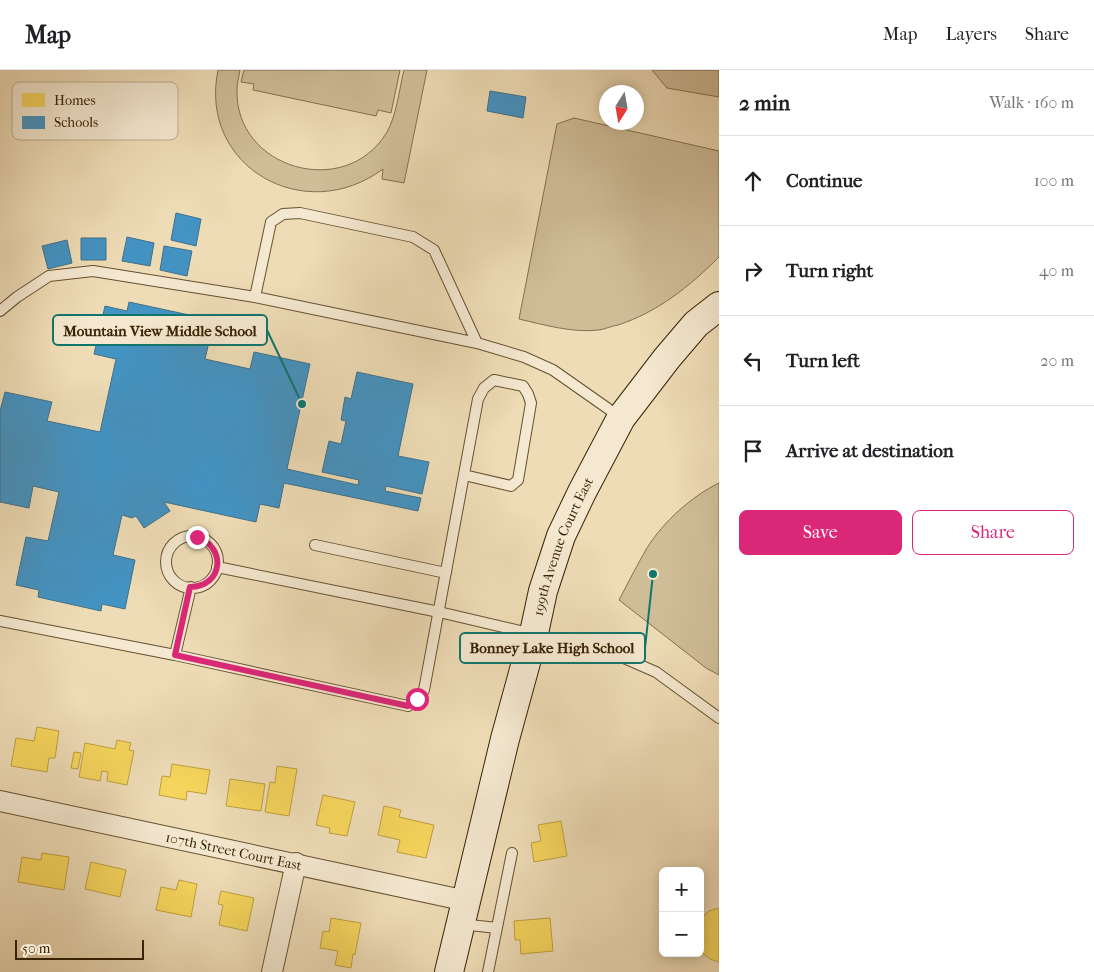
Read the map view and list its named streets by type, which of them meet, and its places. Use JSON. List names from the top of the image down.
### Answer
{
  "streets": {
    "main road": ["199th Avenue Court East"],
    "street": ["107th Street Court East"]
  },
  "crossings": [
    ["199th Avenue Court East", "107th Street Court East"]
  ],
  "places": ["Mountain View Middle School", "Bonney Lake High School"],
  "legend": ["Homes", "Schools"],
  "scale_bar": "50 m",
  "north": "bottom",
  "page": {
    "header": "Map",
    "nav": ["Map", "Layers", "Share"],
    "heading": ["2 min", "Walk · 160 m"],
    "list": [
      ["Continue", "100 m"],
      ["Turn right", "40 m"],
      ["Turn left", "20 m"],
      "Arrive at destination"
    ],
    "buttons": ["Save", "Share"],
    "map_buttons": ["+", "−"],
    "scale": "50 m"
  }
}
